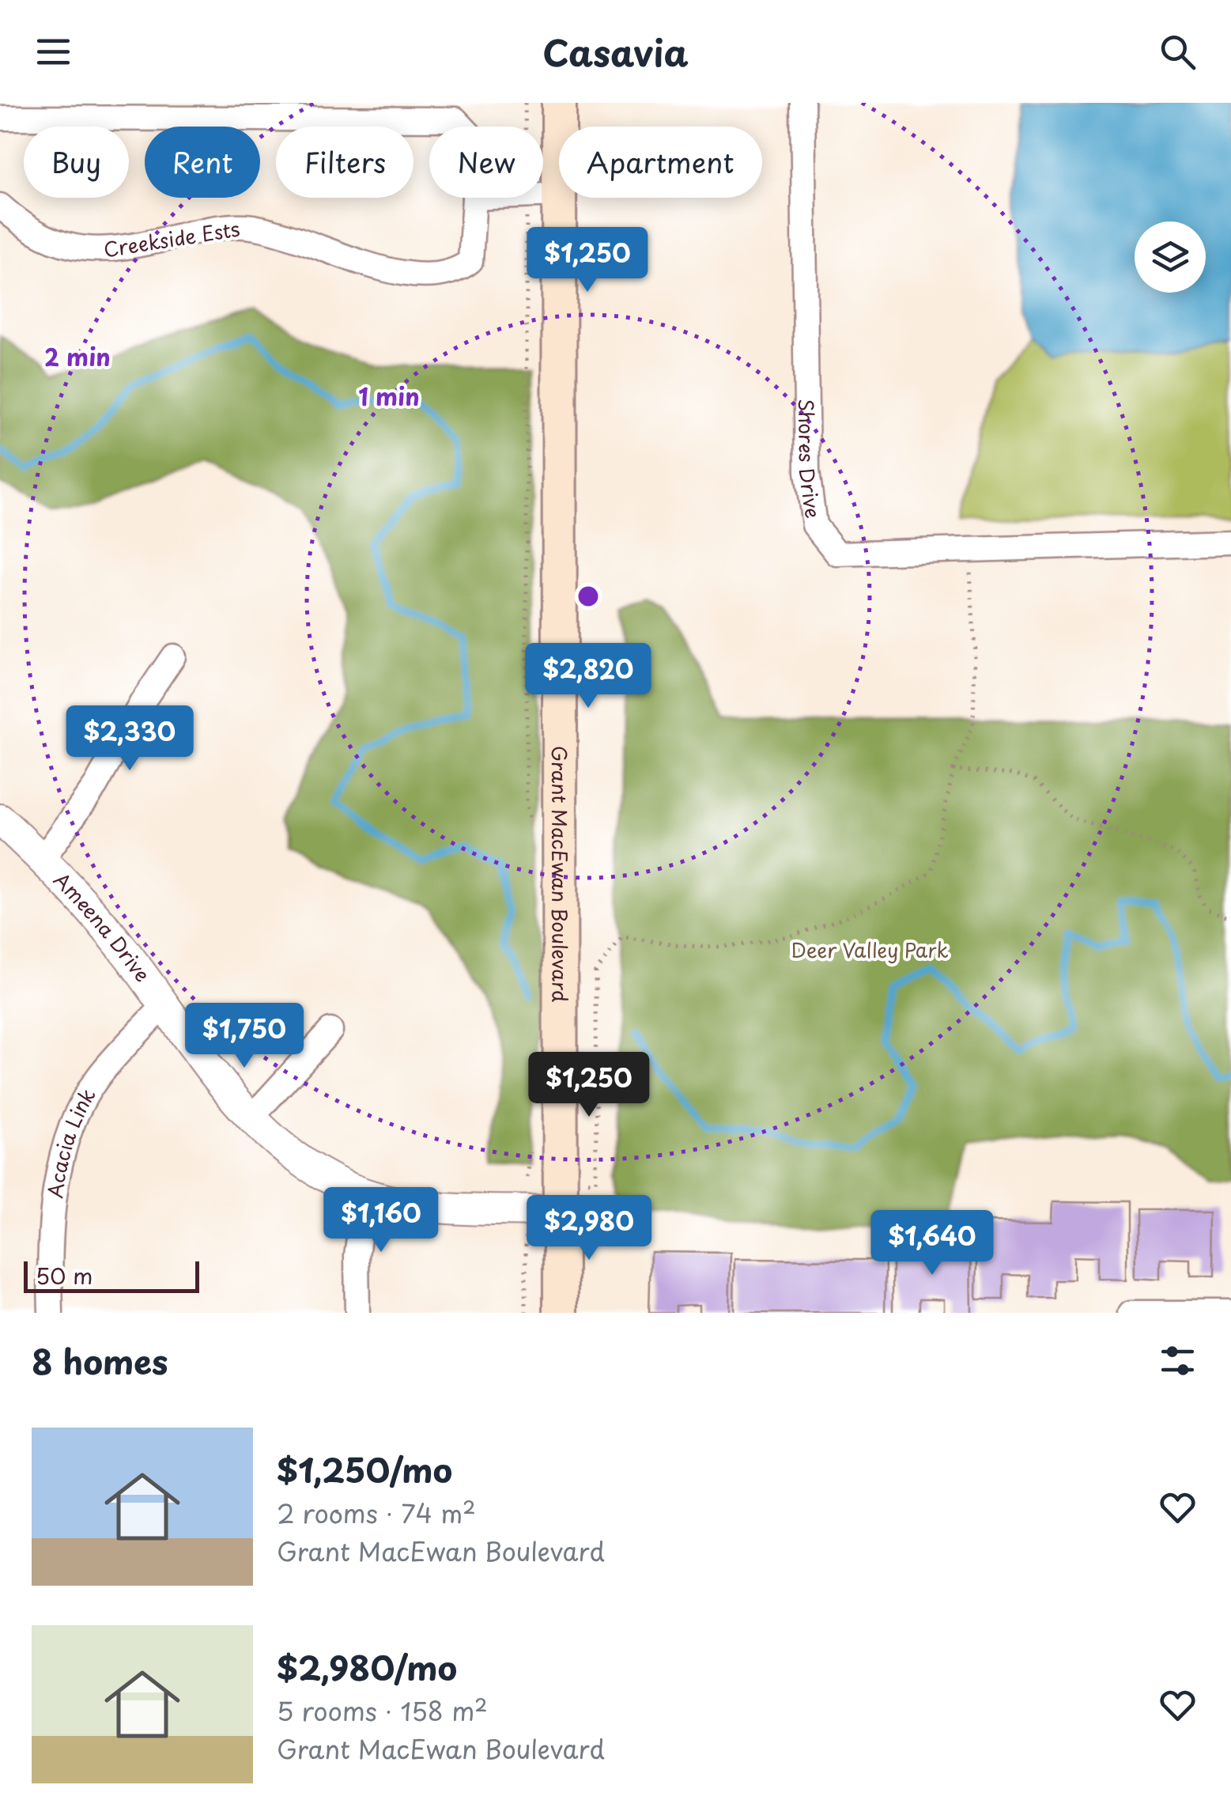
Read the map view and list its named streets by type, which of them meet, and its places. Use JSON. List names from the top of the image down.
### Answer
{
  "streets": {
    "main road": ["Grant MacEwan Boulevard"],
    "street": [
      "Creekside Ests",
      "Shores Drive",
      "Ameena Drive",
      "Acacia Link"
    ]
  },
  "crossings": [
    ["Grant MacEwan Boulevard", "Ameena Drive"],
    ["Ameena Drive", "Acacia Link"]
  ],
  "parks": ["Deer Valley Park"],
  "scale_bar": "50 m",
  "page": {
    "header": "Casavia",
    "chip": [
      "Buy",
      "Rent",
      "Filters",
      "New",
      "Apartment"
    ],
    "price": [
      "$1,250",
      "$2,820",
      "$2,330",
      "$1,750",
      "$1,250",
      "$1,160",
      "$2,980",
      "$1,640"
    ],
    "scale": "50 m",
    "heading": "8 homes",
    "list": [
      {
        "name": "$1,250/mo",
        "note": "2 rooms · 74 m² · Grant MacEwan Boulevard"
      },
      {
        "name": "$2,980/mo",
        "note": "5 rooms · 158 m² · Grant MacEwan Boulevard"
      }
    ]
  },
  "rings": ["2 min", "1 min"]
}
